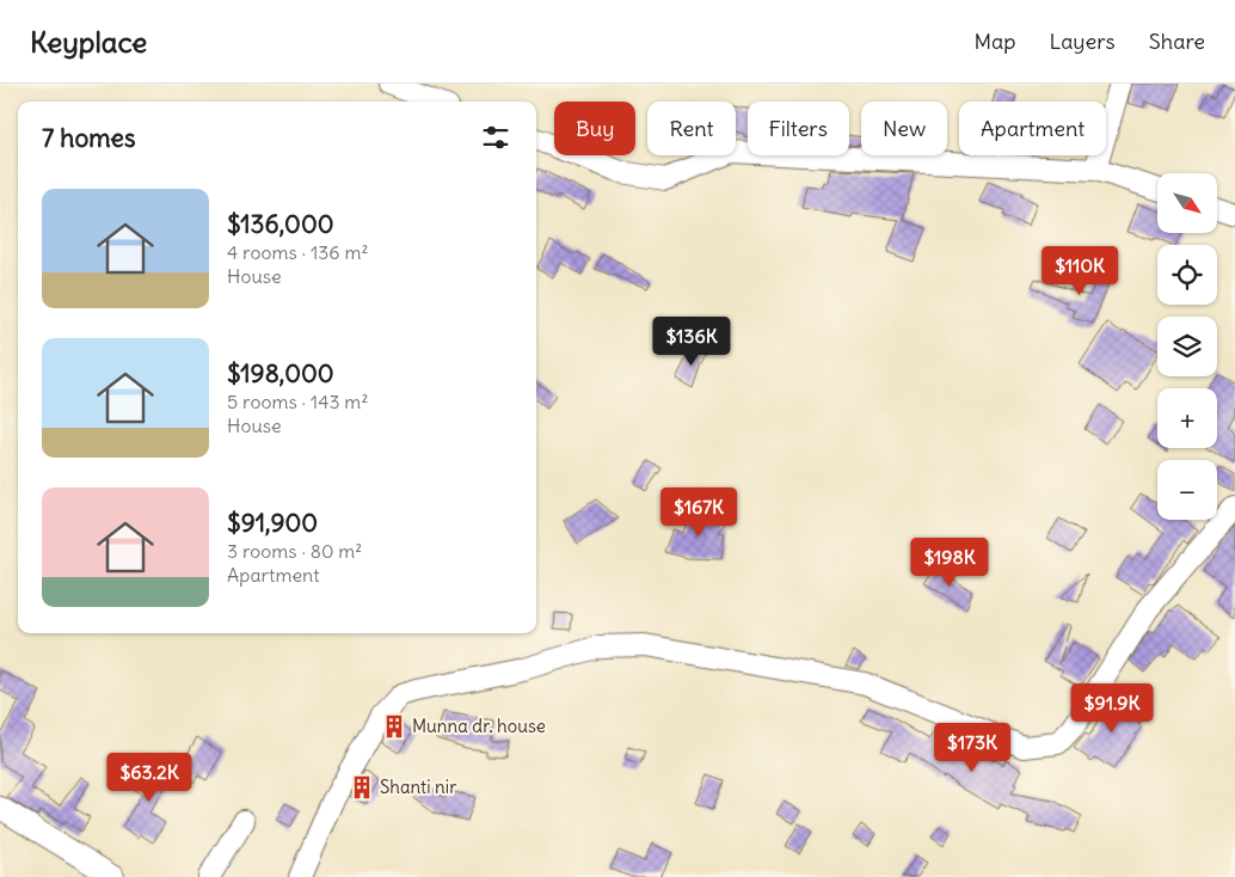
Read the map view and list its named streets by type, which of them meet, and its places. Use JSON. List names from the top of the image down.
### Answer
{
  "places": {
    "building": ["Munna dr. house", "Shanti nir"]
  },
  "north": "bottom right",
  "page": {
    "header": "Keyplace",
    "nav": ["Map", "Layers", "Share"],
    "chip": [
      "Buy",
      "Rent",
      "Filters",
      "New",
      "Apartment"
    ],
    "heading": "7 homes",
    "map_buttons": ["+", "−"],
    "list": [
      {
        "name": "$136,000",
        "note": "4 rooms · 136 m² · House"
      },
      {
        "name": "$198,000",
        "note": "5 rooms · 143 m² · House"
      },
      {
        "name": "$91,900",
        "note": "3 rooms · 80 m² · Apartment"
      }
    ],
    "price": [
      "$110K",
      "$136K",
      "$167K",
      "$198K",
      "$91.9K",
      "$173K",
      "$63.2K"
    ]
  }
}
